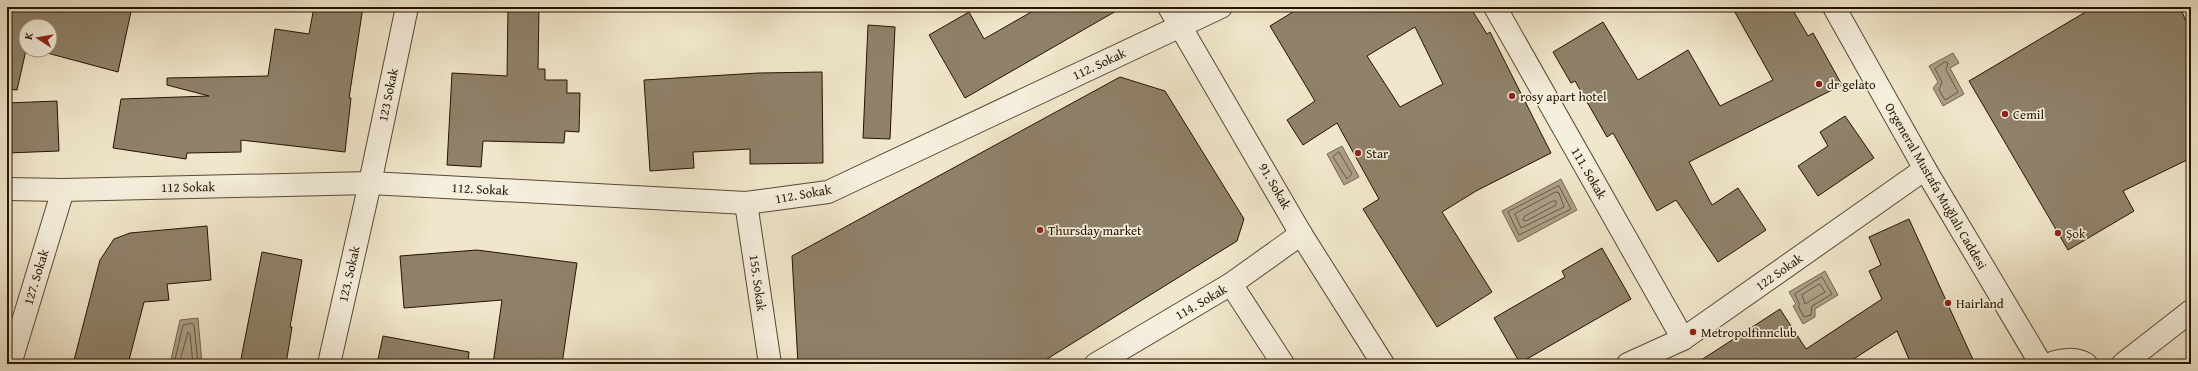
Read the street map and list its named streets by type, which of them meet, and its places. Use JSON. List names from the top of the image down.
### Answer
{
  "streets": {
    "street": [
      "112. Sokak",
      "123 Sokak",
      "111. Sokak",
      "91. Sokak",
      "Orgeneral Mustafa Muğlalı Caddesi",
      "112 Sokak",
      "122 Sokak",
      "123. Sokak",
      "127. Sokak",
      "155. Sokak",
      "114. Sokak"
    ]
  },
  "crossings": [
    ["112. Sokak", "123 Sokak"],
    ["112. Sokak", "91. Sokak"],
    ["112. Sokak", "112 Sokak"],
    ["112. Sokak", "123. Sokak"],
    ["112. Sokak", "155. Sokak"],
    ["123 Sokak", "112 Sokak"],
    ["123 Sokak", "123. Sokak"],
    ["111. Sokak", "122 Sokak"],
    ["91. Sokak", "114. Sokak"],
    ["Orgeneral Mustafa Muğlalı Caddesi", "122 Sokak"],
    ["112 Sokak", "123. Sokak"],
    ["112 Sokak", "127. Sokak"]
  ],
  "places": [
    "dr gelato",
    "rosy apart hotel",
    "Cemil",
    "Star",
    "Thursday market",
    "Şok",
    "Hairland",
    "Metropolfinnclub"
  ],
  "north": "left"
}
